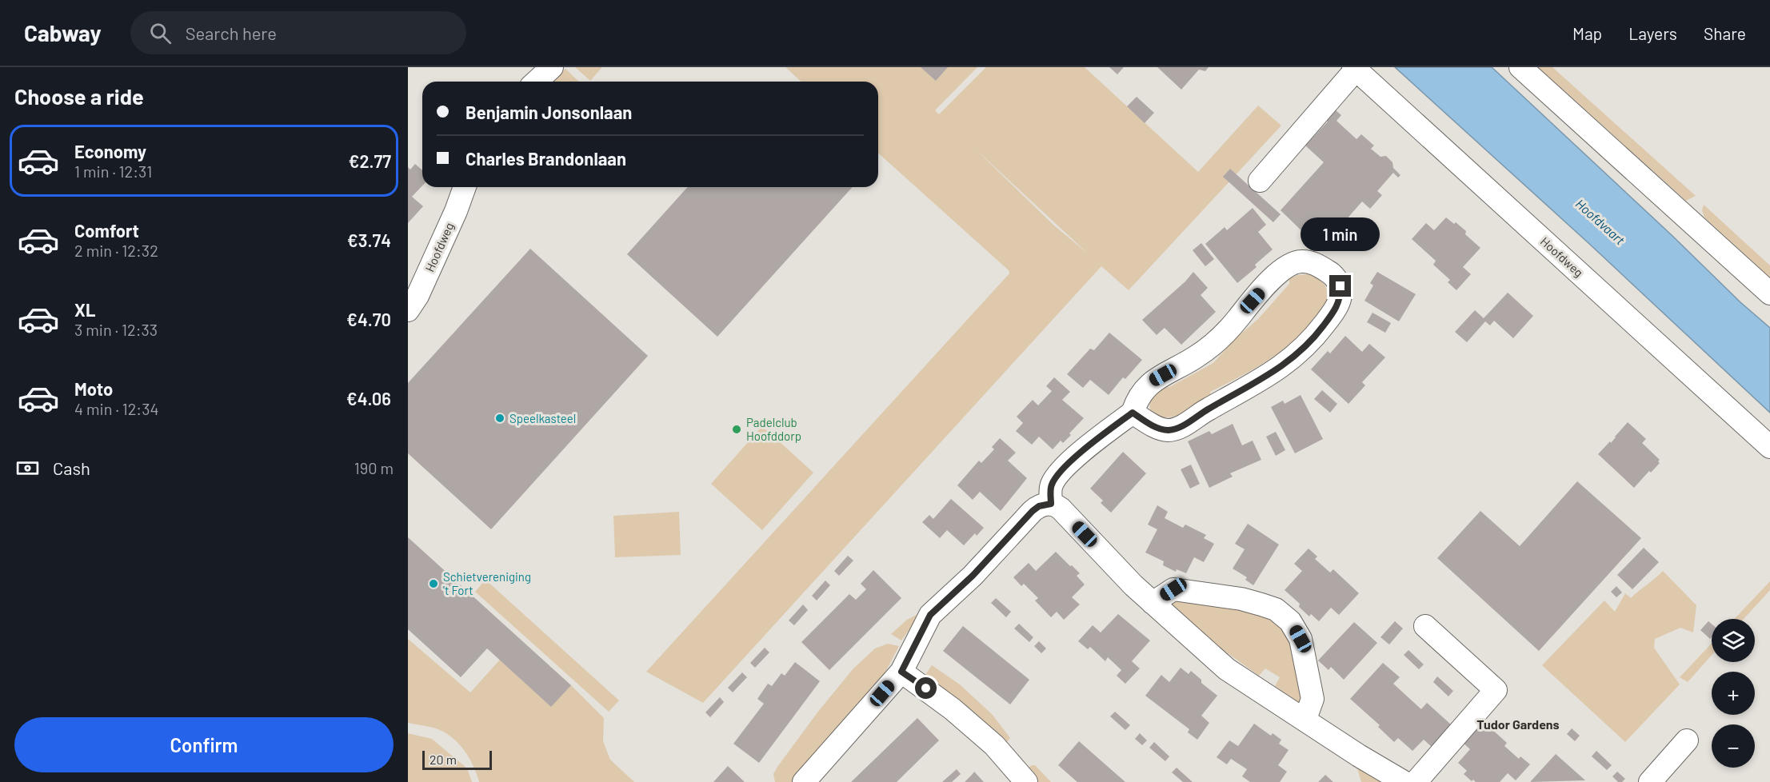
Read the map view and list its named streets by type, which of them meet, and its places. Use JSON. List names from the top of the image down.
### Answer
{
  "streets": {
    "street": ["Hoofdweg"]
  },
  "districts": ["Tudor Gardens"],
  "water": ["Hoofdvaart"],
  "places": ["Speelkasteel", "Padelclub Hoofddorp", "Schietvereniging 't Fort"],
  "scale_bar": "20 m",
  "page": {
    "header": "Cabway",
    "search": "Search here",
    "nav": ["Map", "Layers", "Share"],
    "heading": "Choose a ride",
    "banner": ["Benjamin Jonsonlaan", "Charles Brandonlaan"],
    "list": [
      {
        "name": "Economy",
        "note": "1 min · 12:31",
        "value": "€2.77"
      },
      {
        "name": "Comfort",
        "note": "2 min · 12:32",
        "value": "€3.74"
      },
      {
        "name": "XL",
        "note": "3 min · 12:33",
        "value": "€4.70"
      },
      {
        "name": "Moto",
        "note": "4 min · 12:34",
        "value": "€4.06"
      }
    ],
    "bubble": "1 min",
    "pay": ["Cash", "190 m"],
    "map_buttons": ["+", "−"],
    "buttons": "Confirm",
    "scale": "20 m"
  }
}
